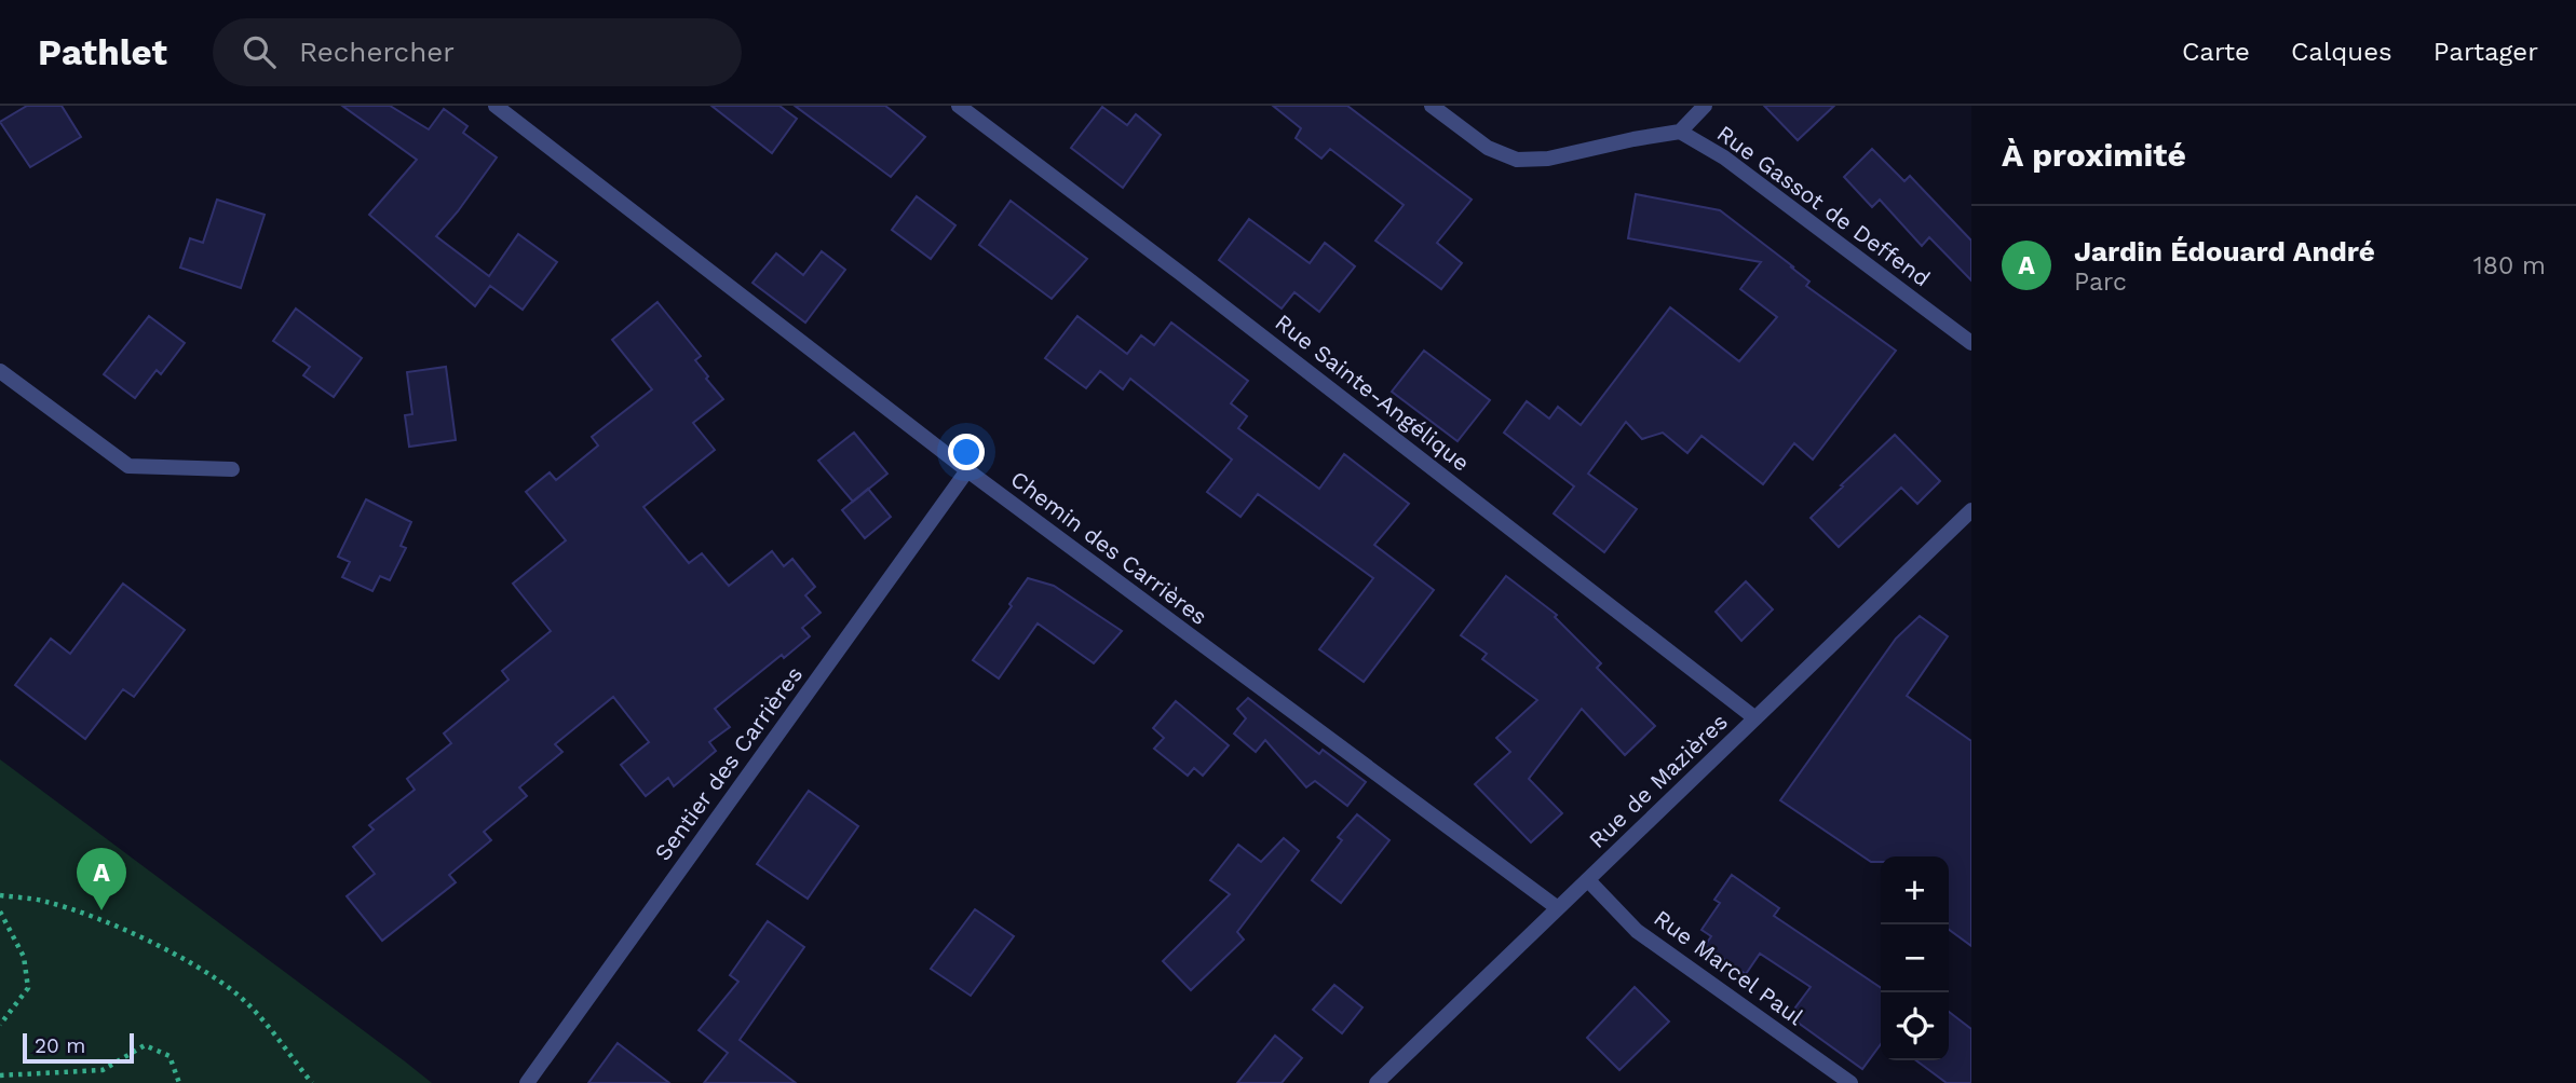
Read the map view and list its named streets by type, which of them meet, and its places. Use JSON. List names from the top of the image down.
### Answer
{
  "streets": {
    "street": [
      "Rue Gassot de Deffend",
      "Rue Sainte-Angélique",
      "Chemin des Carrières",
      "Sentier des Carrières",
      "Rue de Mazières",
      "Rue Marcel Paul"
    ]
  },
  "crossings": [
    ["Rue Sainte-Angélique", "Rue de Mazières"],
    ["Chemin des Carrières", "Sentier des Carrières"],
    ["Chemin des Carrières", "Rue de Mazières"],
    ["Rue de Mazières", "Rue Marcel Paul"]
  ],
  "scale_bar": "20 m",
  "page": {
    "header": "Pathlet",
    "search": "Rechercher",
    "nav": ["Carte", "Calques", "Partager"],
    "heading": "À proximité",
    "list": [
      {
        "mark": "A",
        "name": "Jardin Édouard André",
        "note": "Parc",
        "value": "180 m"
      }
    ],
    "pins": "A",
    "map_buttons": ["+", "−"],
    "scale": "20 m"
  }
}
